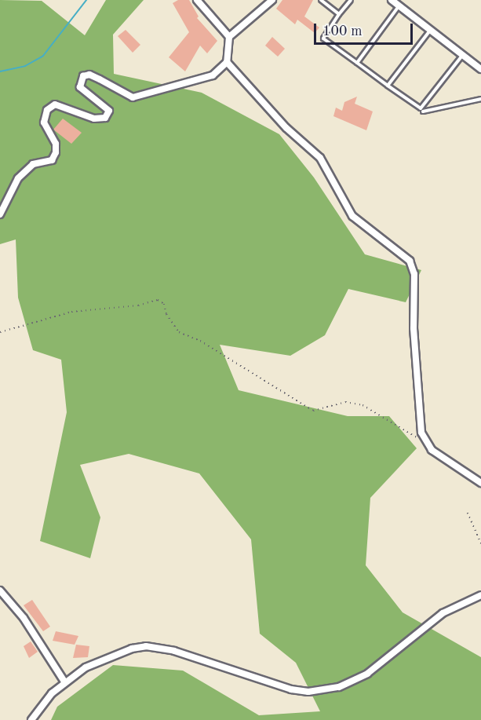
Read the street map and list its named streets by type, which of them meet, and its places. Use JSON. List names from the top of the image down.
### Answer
{
  "scale_bar": "100 m"
}
